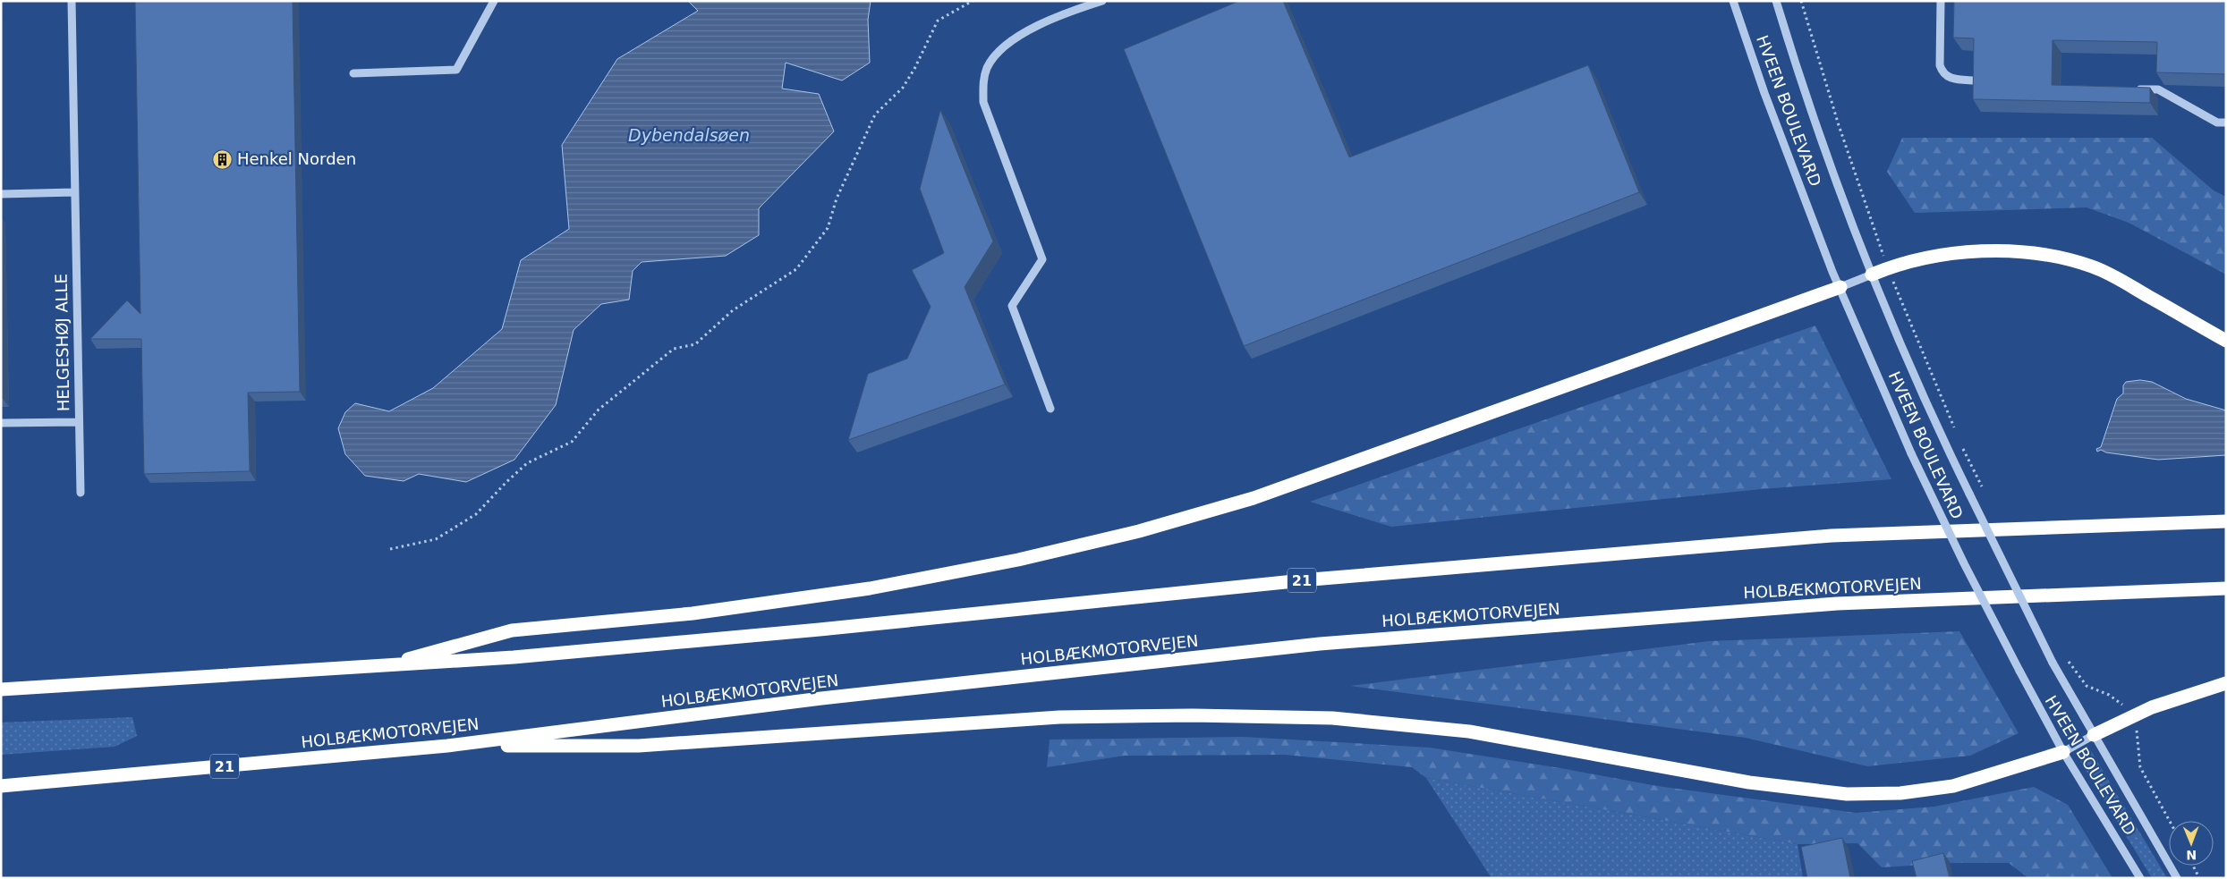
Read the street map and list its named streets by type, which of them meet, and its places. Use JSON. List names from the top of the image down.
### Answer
{
  "streets": {
    "highway": ["21", "HOLBÆKMOTORVEJEN"],
    "street": ["HVEEN BOULEVARD", "HELGESHØJ ALLE"]
  },
  "water": ["Dybendalsøen"],
  "places": {
    "building": ["Henkel Norden"]
  },
  "north": "bottom"
}
